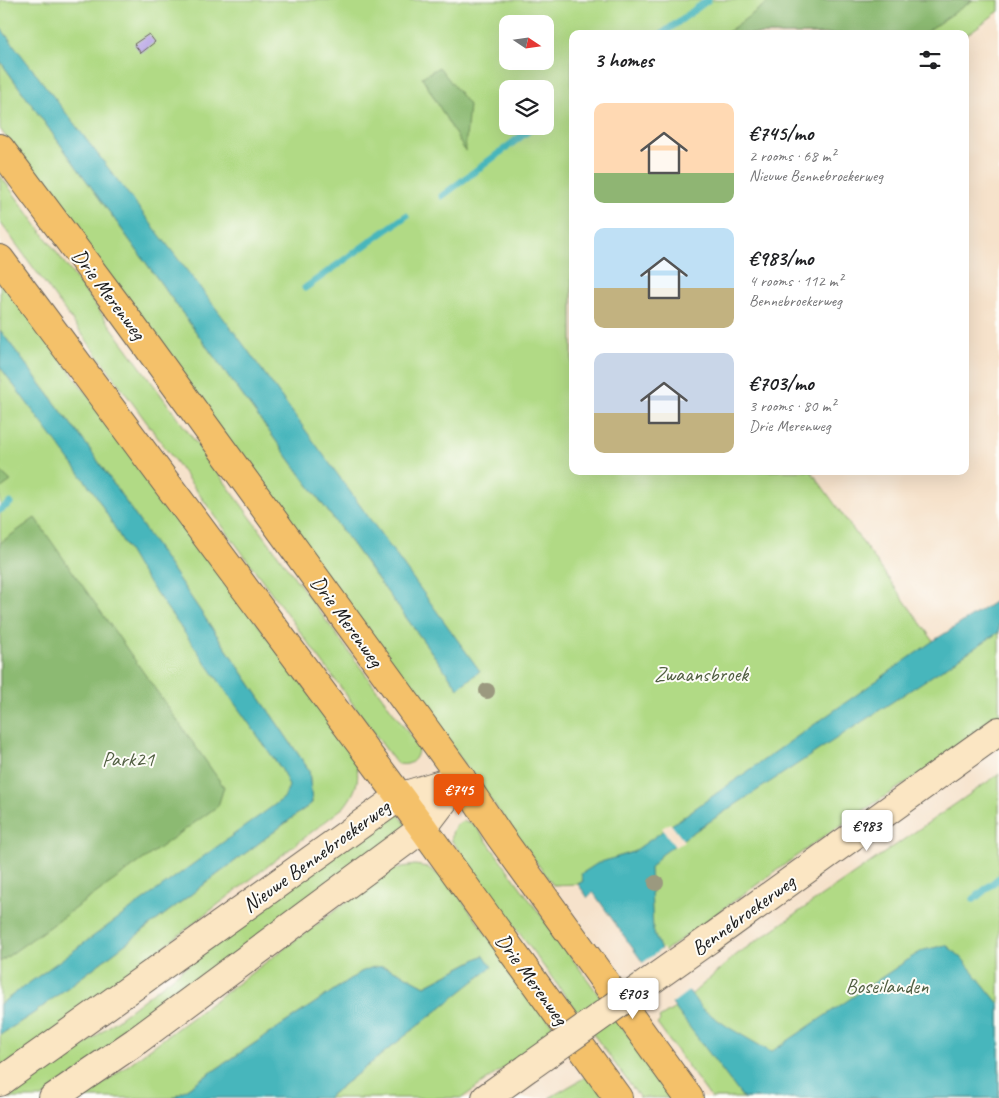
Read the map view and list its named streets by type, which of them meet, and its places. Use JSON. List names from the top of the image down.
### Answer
{
  "streets": {
    "main road": ["Drie Merenweg", "Nieuwe Bennebroekerweg", "Bennebroekerweg"]
  },
  "crossings": [
    ["Drie Merenweg", "Nieuwe Bennebroekerweg"]
  ],
  "parks": ["Zwaansbroek", "Park21", "Boseilanden"],
  "north": "right",
  "page": {
    "heading": "3 homes",
    "list": [
      {
        "name": "€745/mo",
        "note": "2 rooms · 68 m² · Nieuwe Bennebroekerweg"
      },
      {
        "name": "€983/mo",
        "note": "4 rooms · 112 m² · Bennebroekerweg"
      },
      {
        "name": "€703/mo",
        "note": "3 rooms · 80 m² · Drie Merenweg"
      }
    ],
    "price": ["€745", "€983", "€703"]
  }
}
